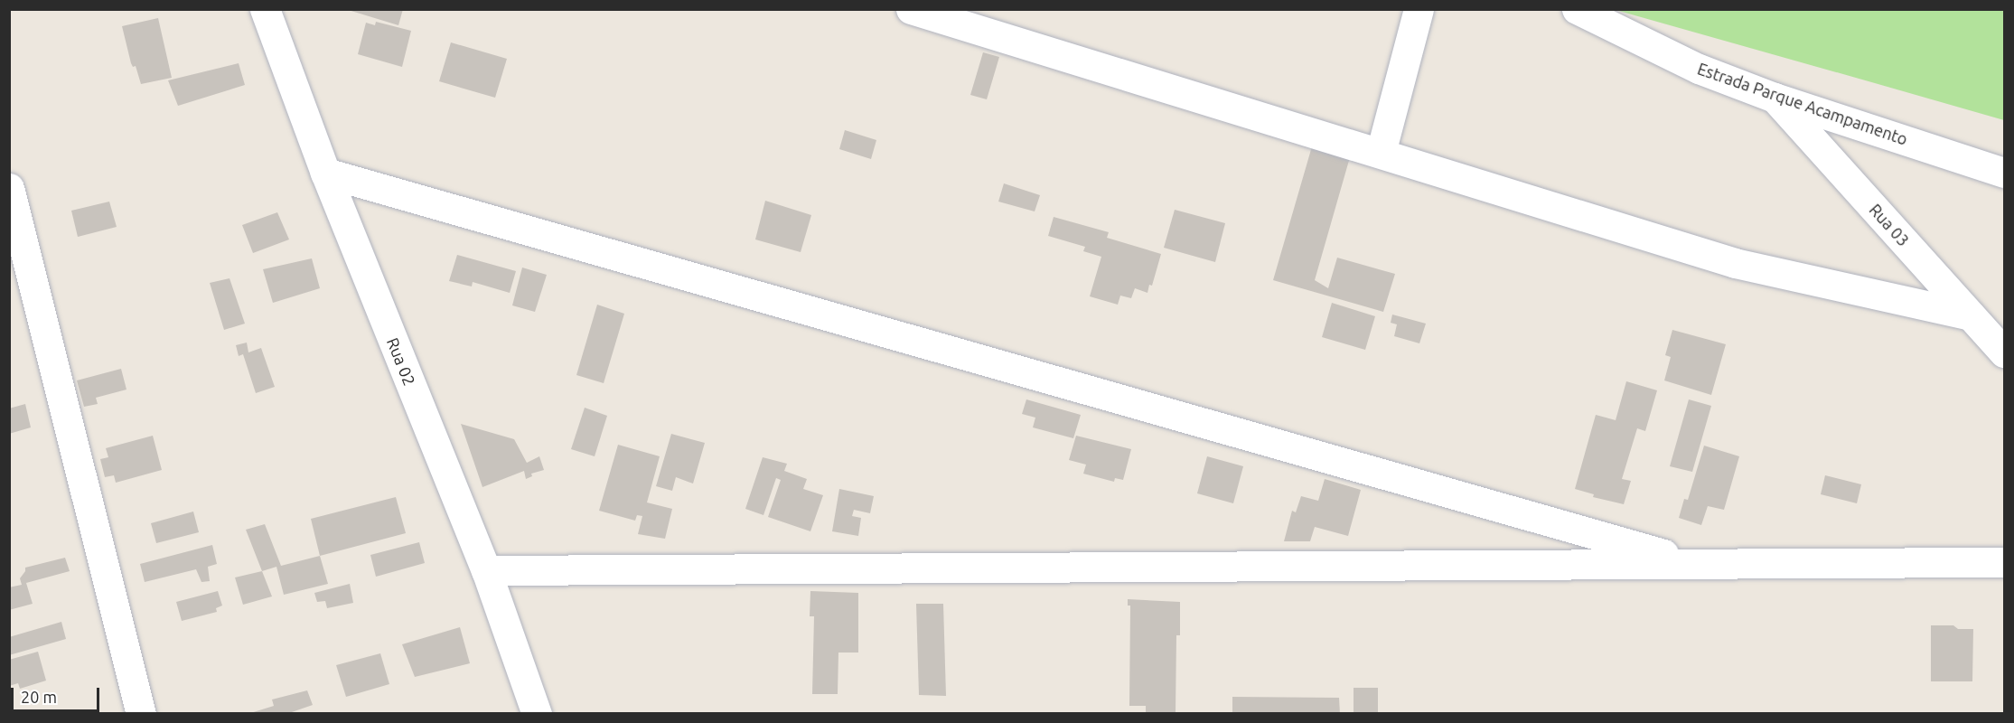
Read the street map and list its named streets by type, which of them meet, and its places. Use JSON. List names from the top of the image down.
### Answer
{
  "streets": {
    "street": ["Estrada Parque Acampamento", "Rua 03", "Rua 02"]
  },
  "crossings": [
    ["Estrada Parque Acampamento", "Rua 03"]
  ],
  "scale_bar": "20 m"
}
